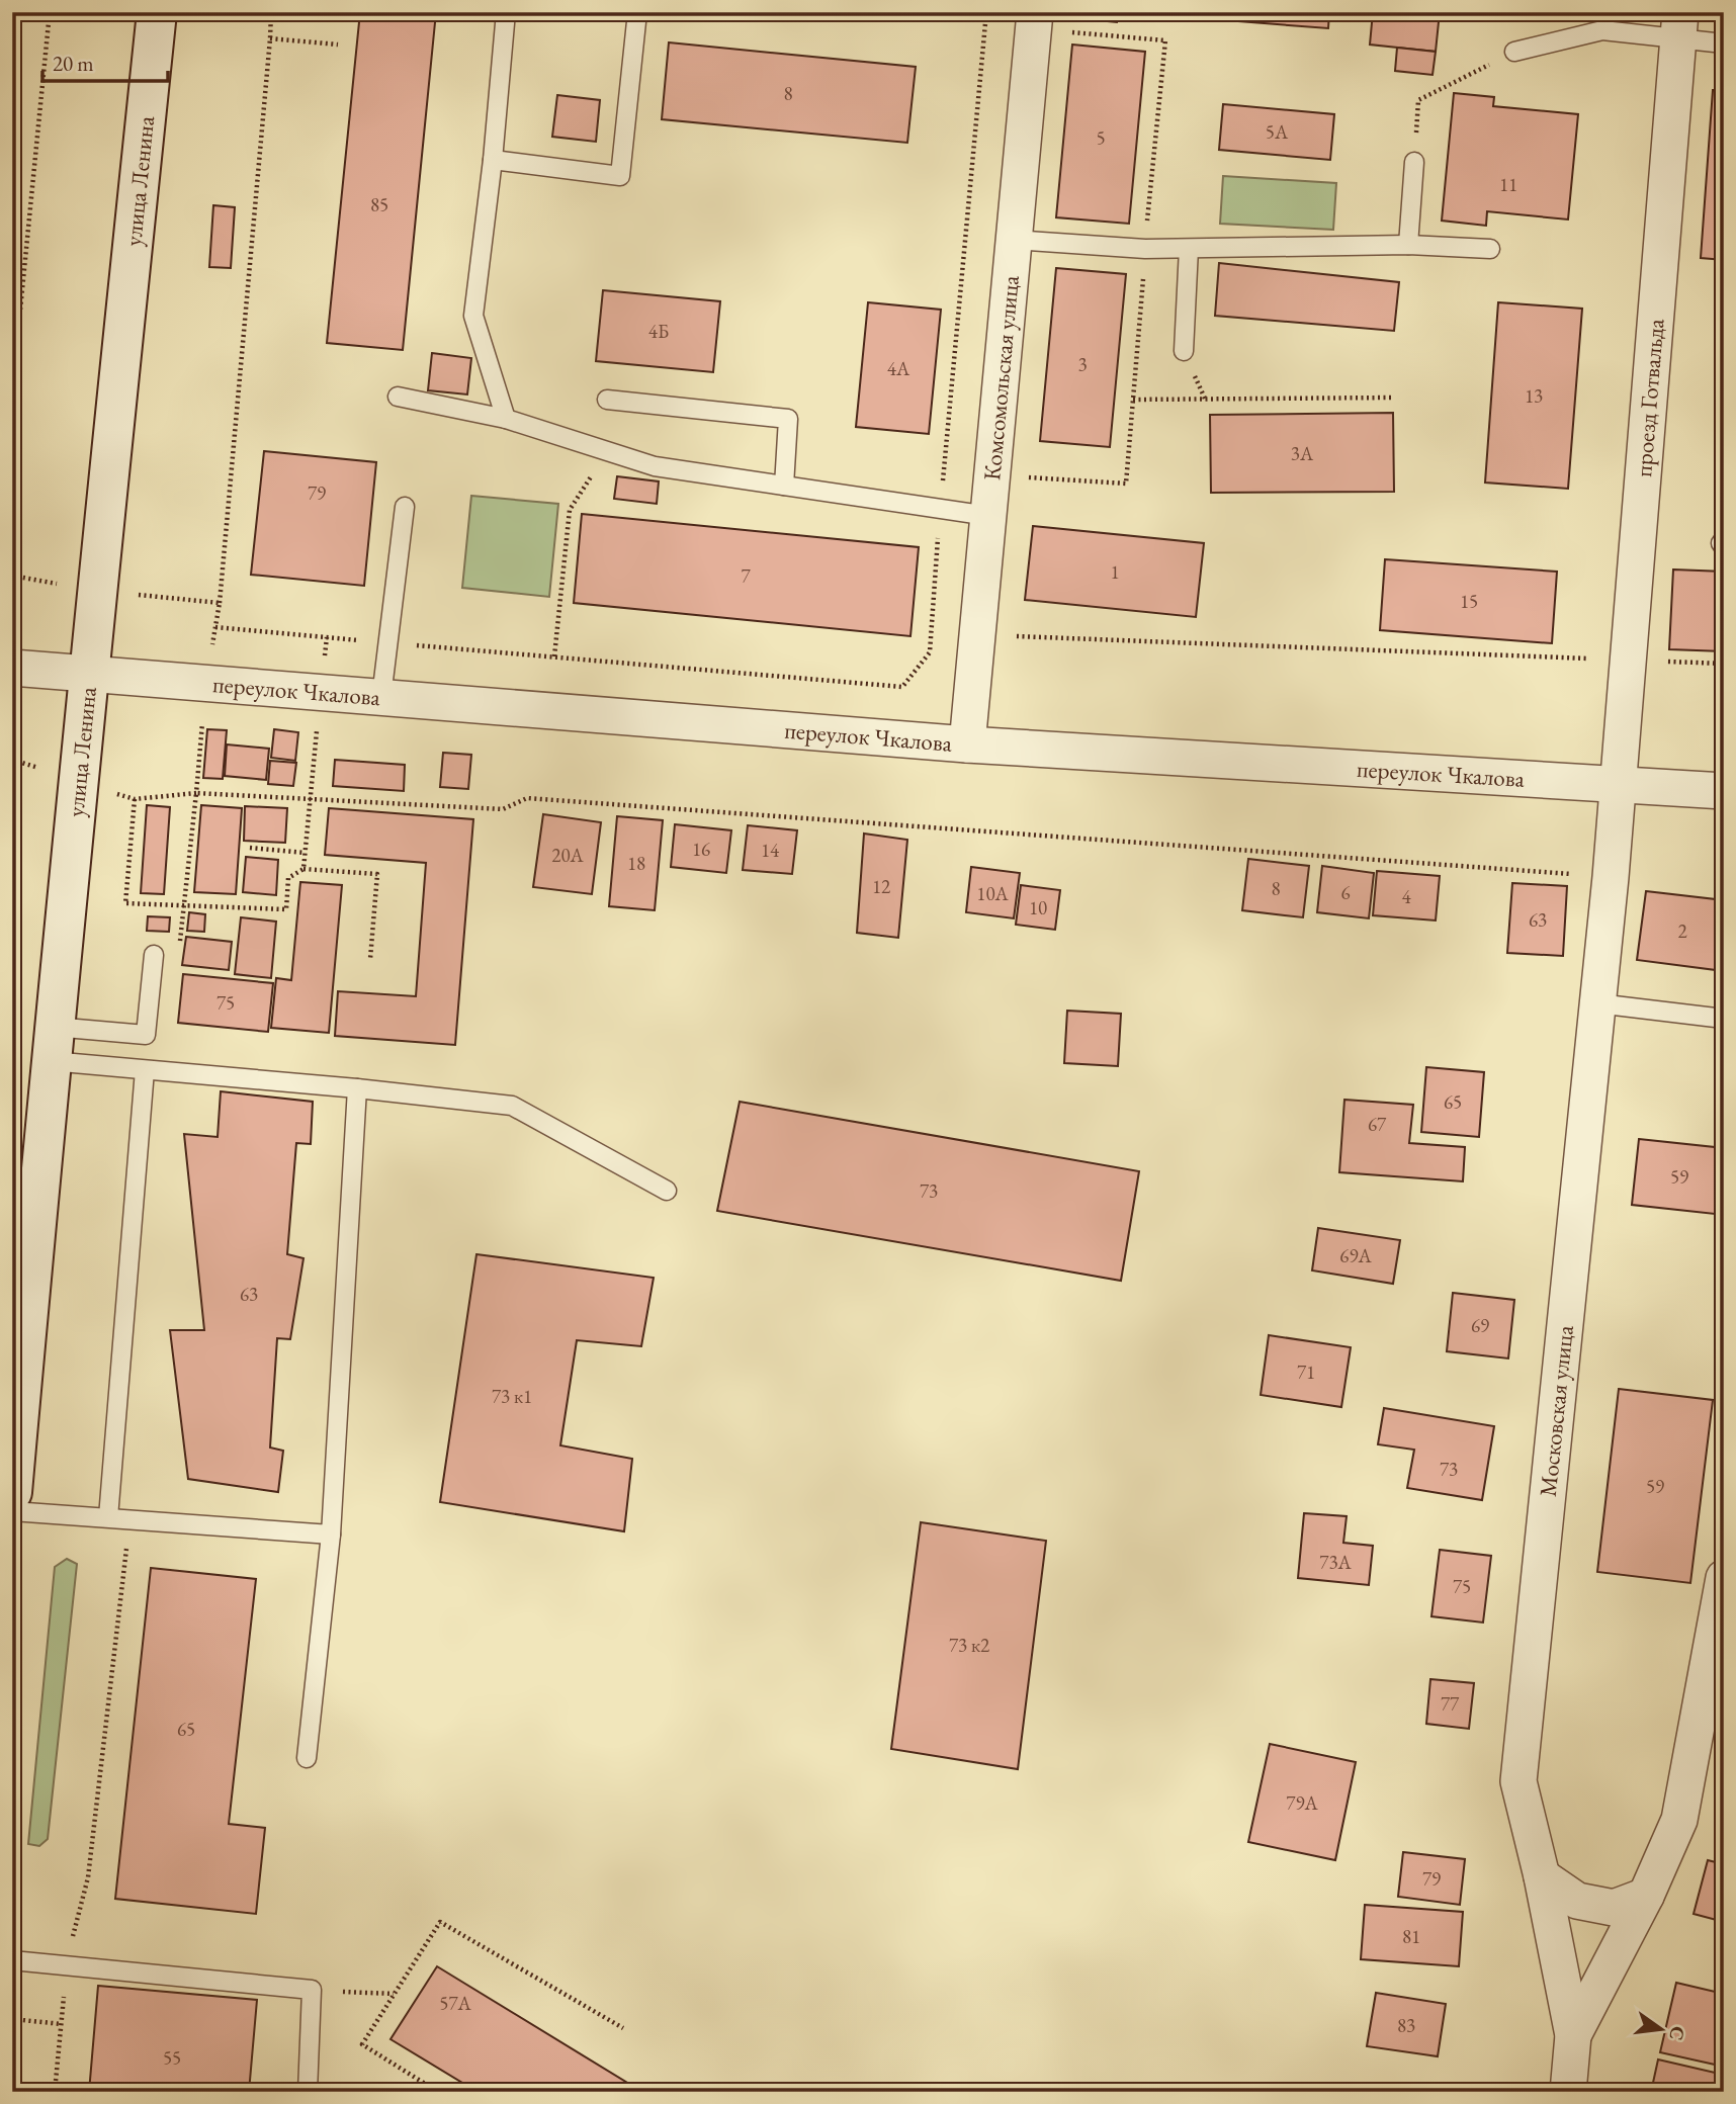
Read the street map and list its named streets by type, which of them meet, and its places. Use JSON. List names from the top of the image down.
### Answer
{
  "streets": {
    "main road": ["улица Ленина"],
    "street": [
      "Комсомольская улица",
      "проезд Готвальда",
      "переулок Чкалова",
      "Московская улица"
    ]
  },
  "crossings": [
    ["улица Ленина", "переулок Чкалова"],
    ["Комсомольская улица", "переулок Чкалова"],
    ["проезд Готвальда", "переулок Чкалова"],
    ["проезд Готвальда", "Московская улица"],
    ["переулок Чкалова", "Московская улица"]
  ],
  "house_numbers": [
    "8",
    "5А",
    "5",
    "11",
    "85",
    "4Б",
    "3",
    "4А",
    "13",
    "3А",
    "79",
    "1",
    "7",
    "15",
    "16",
    "14",
    "20А",
    "18",
    "12",
    "8",
    "6",
    "10А",
    "4",
    "10",
    "63",
    "2",
    "75",
    "65",
    "67",
    "59",
    "73",
    "69А",
    "63",
    "69",
    "71",
    "73 к1",
    "73",
    "59",
    "73А",
    "75",
    "73 к2",
    "77",
    "65",
    "79А",
    "79",
    "81",
    "57А",
    "83",
    "55"
  ],
  "scale_bar": "20 m",
  "north": "right"
}
